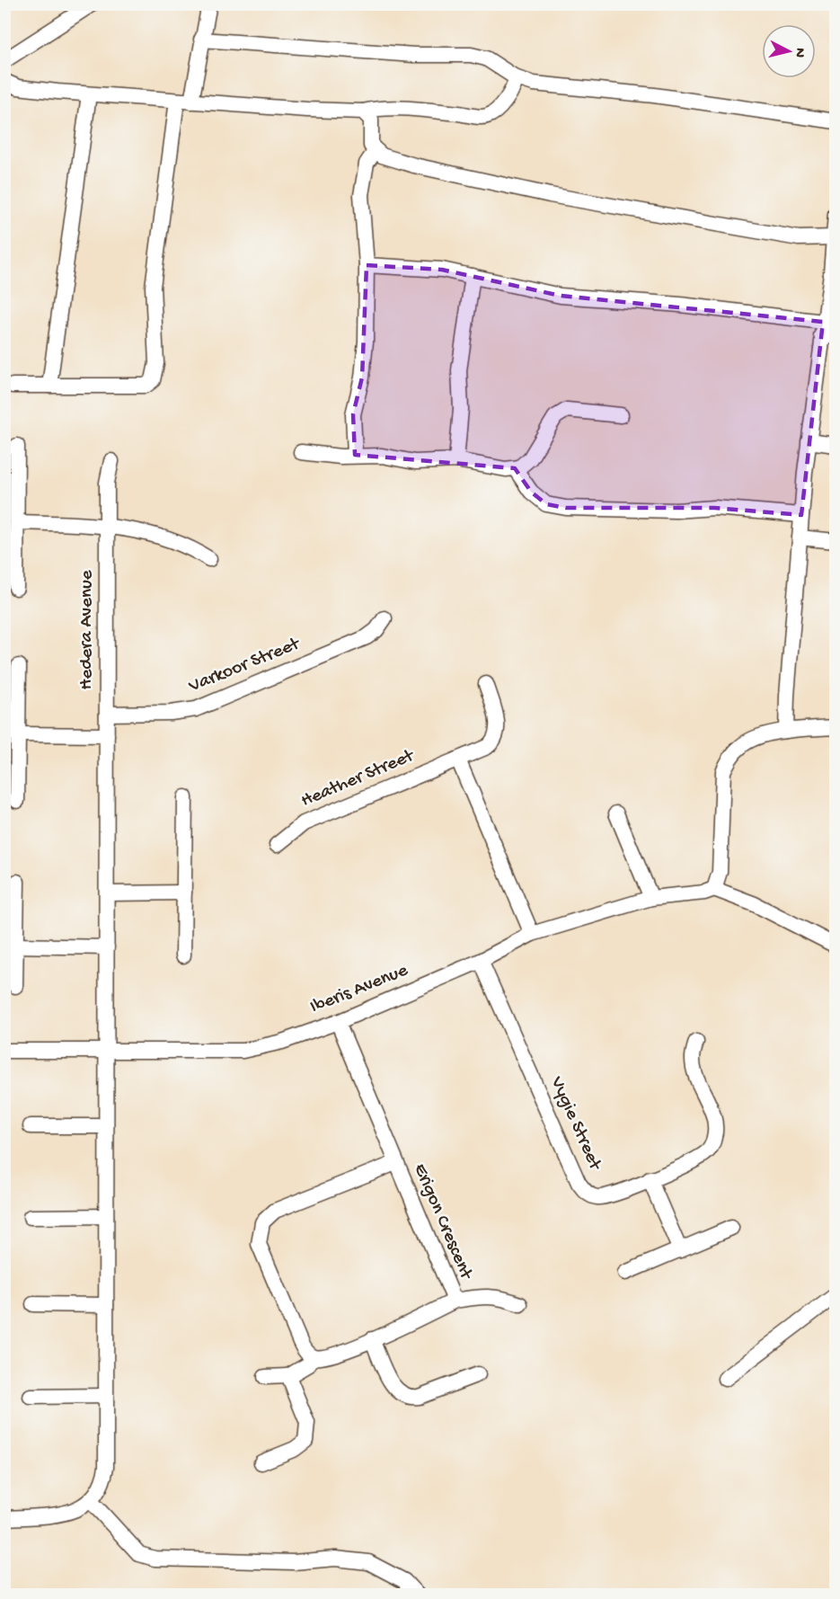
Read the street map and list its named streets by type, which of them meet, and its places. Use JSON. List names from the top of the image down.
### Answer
{
  "streets": {
    "street": [
      "Hedera Avenue",
      "Varkoor Street",
      "Heather Street",
      "Iberis Avenue",
      "Vygie Street",
      "Erigon Crescent"
    ]
  },
  "crossings": [
    ["Hedera Avenue", "Varkoor Street"],
    ["Hedera Avenue", "Iberis Avenue"],
    ["Iberis Avenue", "Vygie Street"],
    ["Iberis Avenue", "Erigon Crescent"]
  ],
  "north": "right"
}
